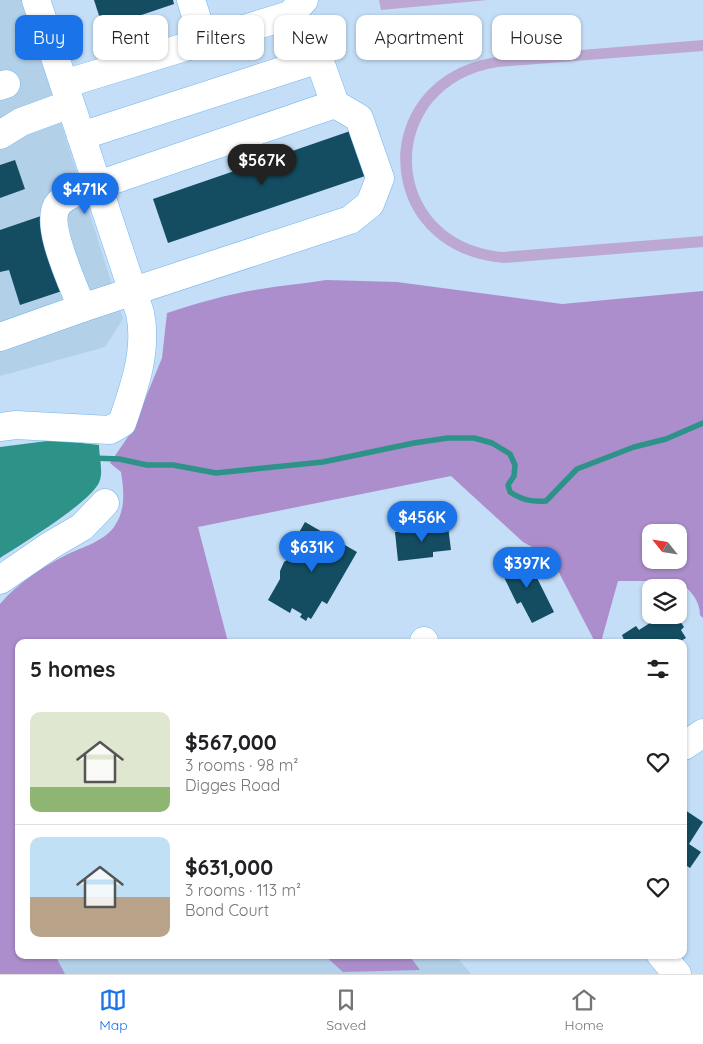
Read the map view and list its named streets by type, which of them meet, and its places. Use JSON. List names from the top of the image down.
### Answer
{
  "north": "top left",
  "page": {
    "chip": [
      "Buy",
      "Rent",
      "Filters",
      "New",
      "Apartment",
      "House"
    ],
    "price": [
      "$567K",
      "$471K",
      "$456K",
      "$631K",
      "$397K"
    ],
    "heading": "5 homes",
    "list": [
      {
        "name": "$567,000",
        "note": "3 rooms · 98 m² · Digges Road"
      },
      {
        "name": "$631,000",
        "note": "3 rooms · 113 m² · Bond Court"
      }
    ],
    "tabs": ["Map", "Saved", "Home"]
  }
}
